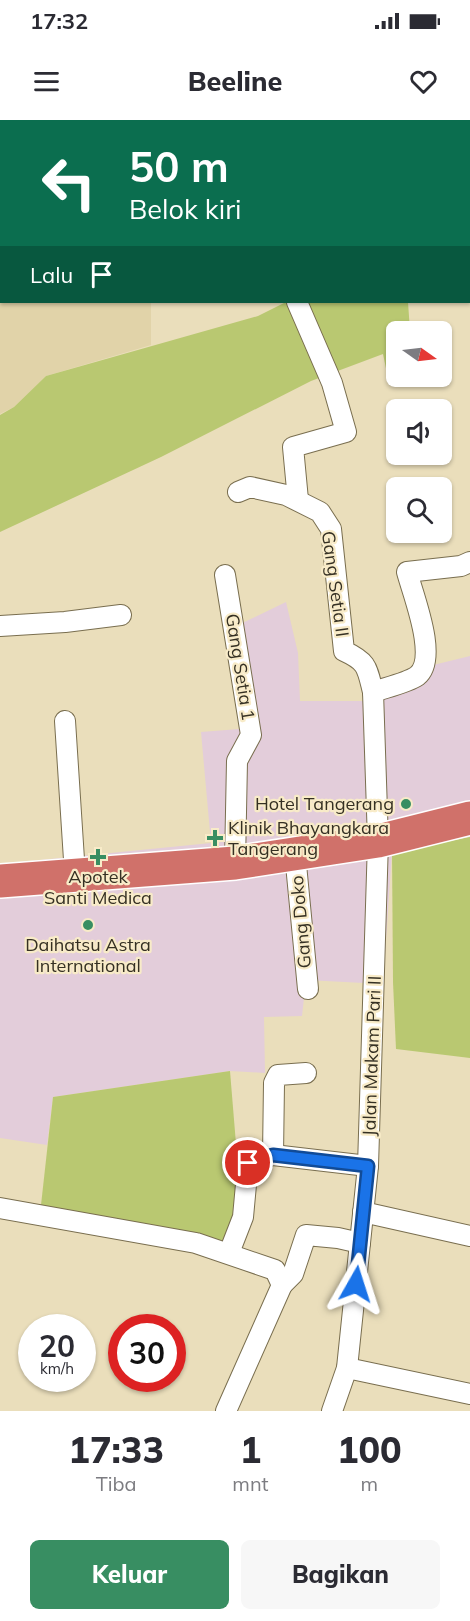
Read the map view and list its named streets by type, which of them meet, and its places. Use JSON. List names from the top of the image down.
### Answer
{
  "streets": {
    "street": [
      "Gang Setia II",
      "Gang Setia 1",
      "Gang Doko",
      "Jalan Makam Pari II"
    ]
  },
  "crossings": [
    ["Gang Setia II", "Jalan Makam Pari II"]
  ],
  "places": {
    "other": ["Hotel Tangerang", "Daihatsu Astra International"],
    "health": ["Klinik Bhayangkara Tangerang", "Apotek Santi Medica"]
  },
  "north": "right",
  "page": {
    "status": "17:32",
    "header": "Beeline",
    "turn": ["50 m", "Belok kiri"],
    "then": "Lalu",
    "speed": "20 km/h",
    "limit": "30",
    "eta": [
      "17:33",
      "Tiba",
      "1",
      "mnt",
      "100",
      "m"
    ],
    "buttons": ["Keluar", "Bagikan"]
  }
}
